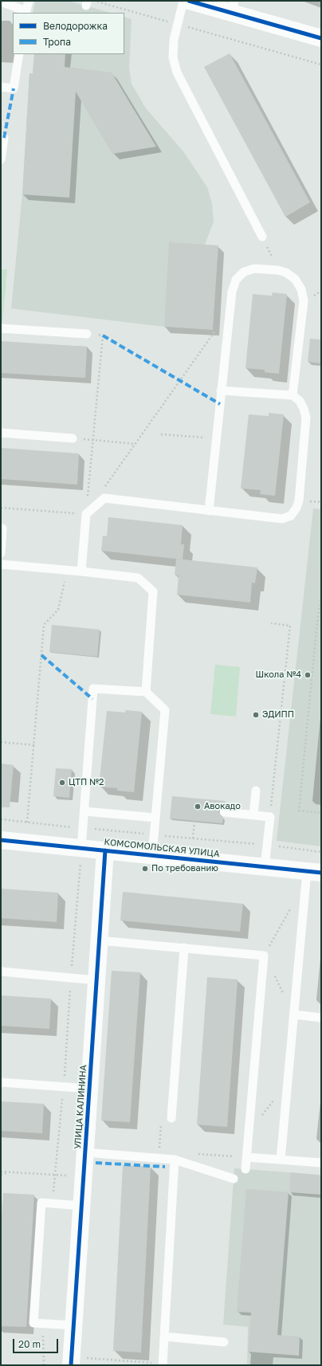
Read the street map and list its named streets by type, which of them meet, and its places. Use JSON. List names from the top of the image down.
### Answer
{
  "streets": {
    "street": ["КОМСОМОЛЬСКАЯ УЛИЦА", "УЛИЦА КАЛИНИНА"]
  },
  "crossings": [
    ["КОМСОМОЛЬСКАЯ УЛИЦА", "УЛИЦА КАЛИНИНА"]
  ],
  "places": [
    "Школа №4",
    "ЭДИПП",
    "ЦТП №2",
    "Авокадо",
    "По требованию"
  ],
  "legend": ["Велодорожка", "Тропа"],
  "scale_bar": "20 m"
}
